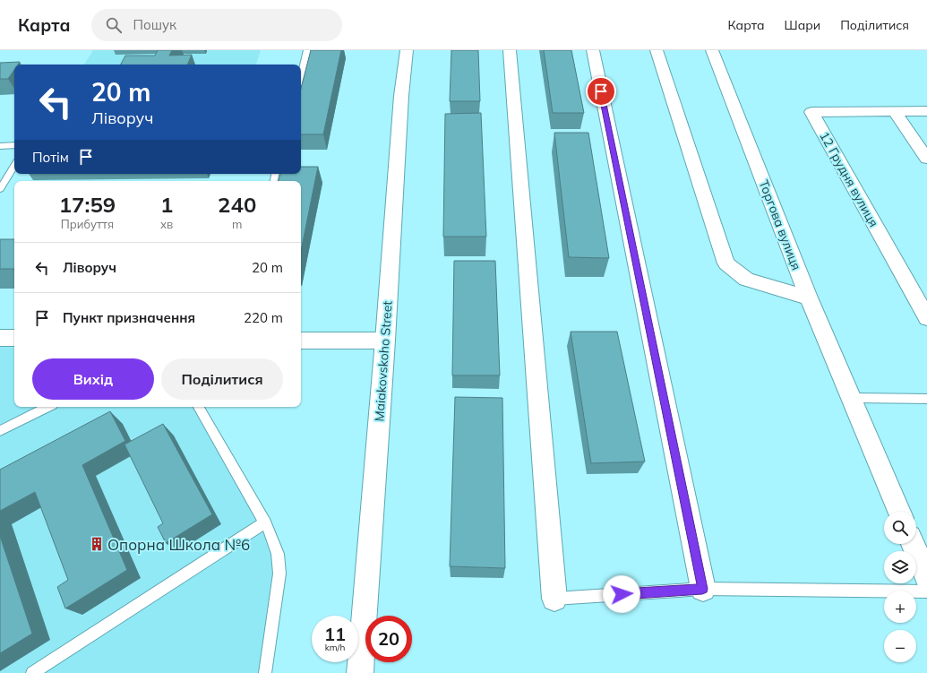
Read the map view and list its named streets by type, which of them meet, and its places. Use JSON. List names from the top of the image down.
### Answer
{
  "streets": {
    "street": ["12 Грудня вулиця", "Торгова вулиця", "Maiakovskoho Street"]
  },
  "places": {
    "building": ["Опорна Школа №6"]
  },
  "page": {
    "header": "Карта",
    "search": "Пошук",
    "nav": ["Карта", "Шари", "Поділитися"],
    "turn": ["20 m", "Ліворуч"],
    "then": "Потім",
    "eta": [
      "17:59",
      "Прибуття",
      "1",
      "хв",
      "240",
      "m"
    ],
    "list": [
      {
        "name": "Ліворуч",
        "value": "20 m"
      },
      {
        "name": "Пункт призначення",
        "value": "220 m"
      }
    ],
    "buttons": ["Вихід", "Поділитися"],
    "map_buttons": ["+", "−"],
    "speed": "11 km/h",
    "limit": "20"
  }
}
